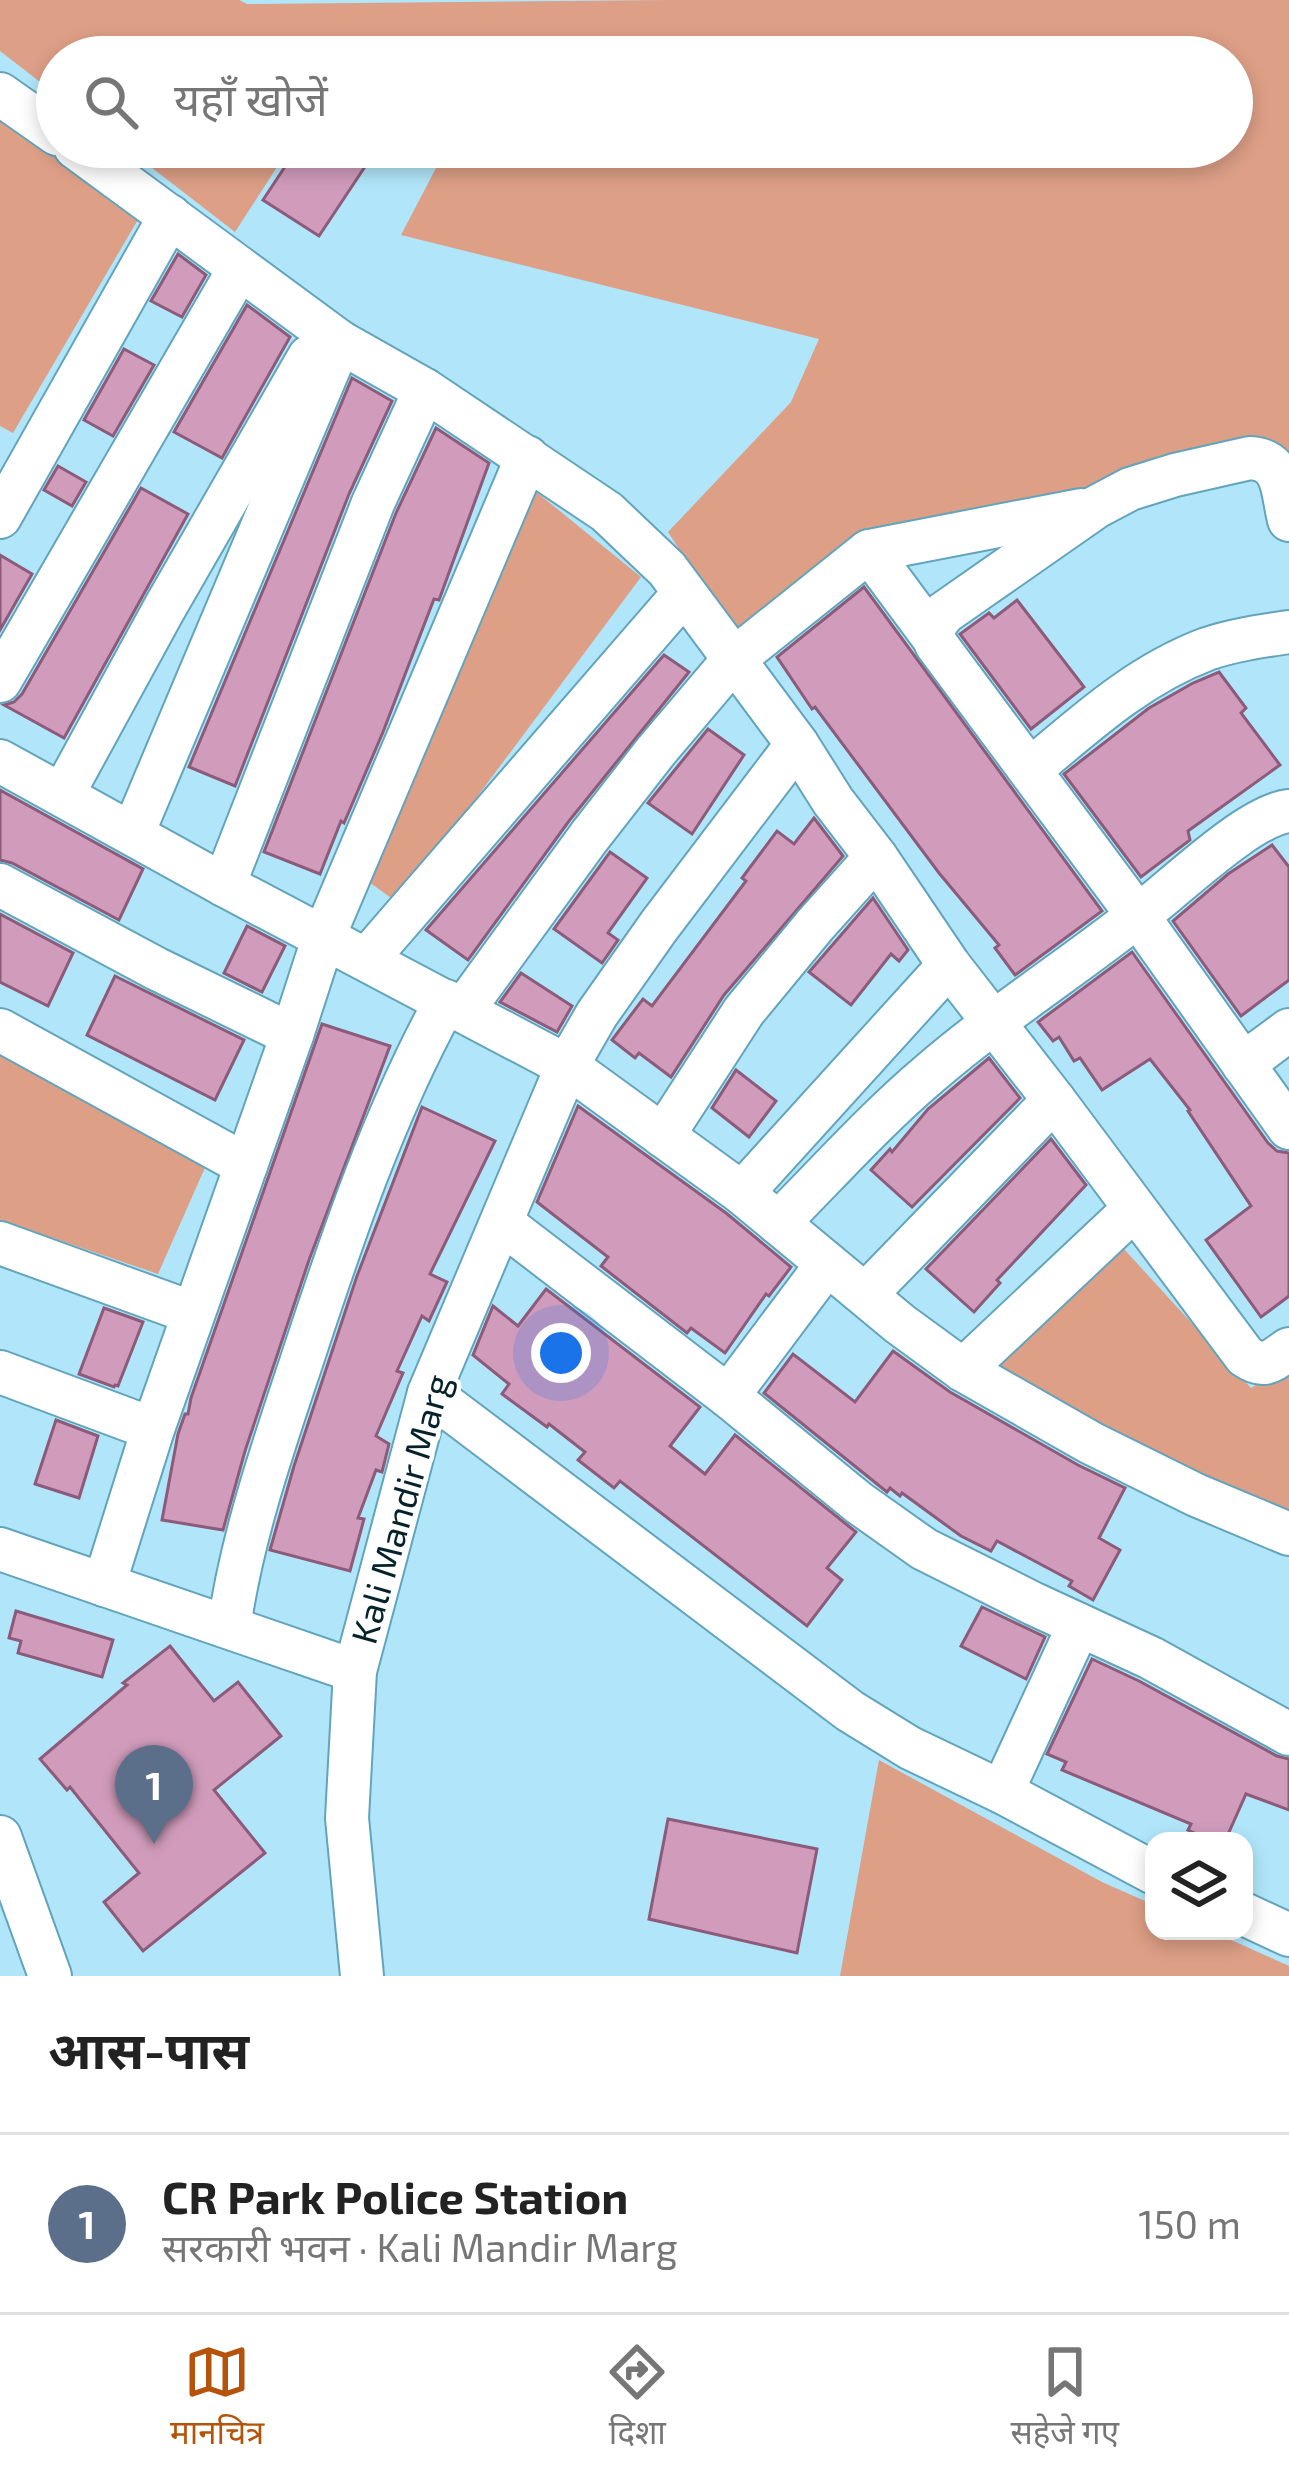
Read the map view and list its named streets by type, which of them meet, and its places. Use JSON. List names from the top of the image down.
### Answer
{
  "streets": {
    "street": ["Kali Mandir Marg"]
  },
  "page": {
    "search": "यहाँ खोजें",
    "pins": "1",
    "heading": "आस-पास",
    "list": [
      {
        "mark": "1",
        "name": "CR Park Police Station",
        "note": "सरकारी भवन · Kali Mandir Marg",
        "value": "150 m"
      }
    ],
    "nav": ["मानचित्र", "दिशा", "सहेजे गए"]
  }
}
